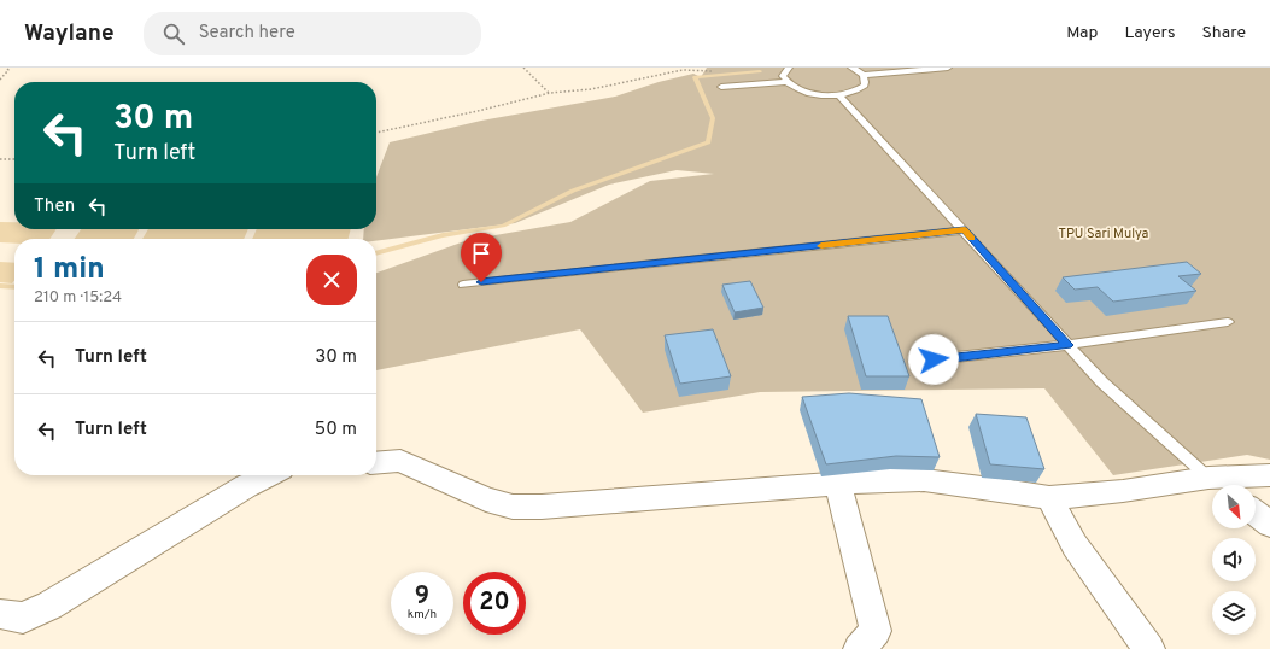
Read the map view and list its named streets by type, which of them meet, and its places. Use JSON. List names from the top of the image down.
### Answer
{
  "parks": ["TPU Sari Mulya"],
  "north": "bottom right",
  "page": {
    "header": "Waylane",
    "search": "Search here",
    "nav": ["Map", "Layers", "Share"],
    "turn": ["30 m", "Turn left"],
    "then": "Then",
    "heading": ["1 min", "210 m · 15:24"],
    "list": [
      {
        "name": "Turn left",
        "value": "30 m"
      },
      {
        "name": "Turn left",
        "value": "50 m"
      }
    ],
    "speed": "9 km/h",
    "limit": "20"
  }
}
